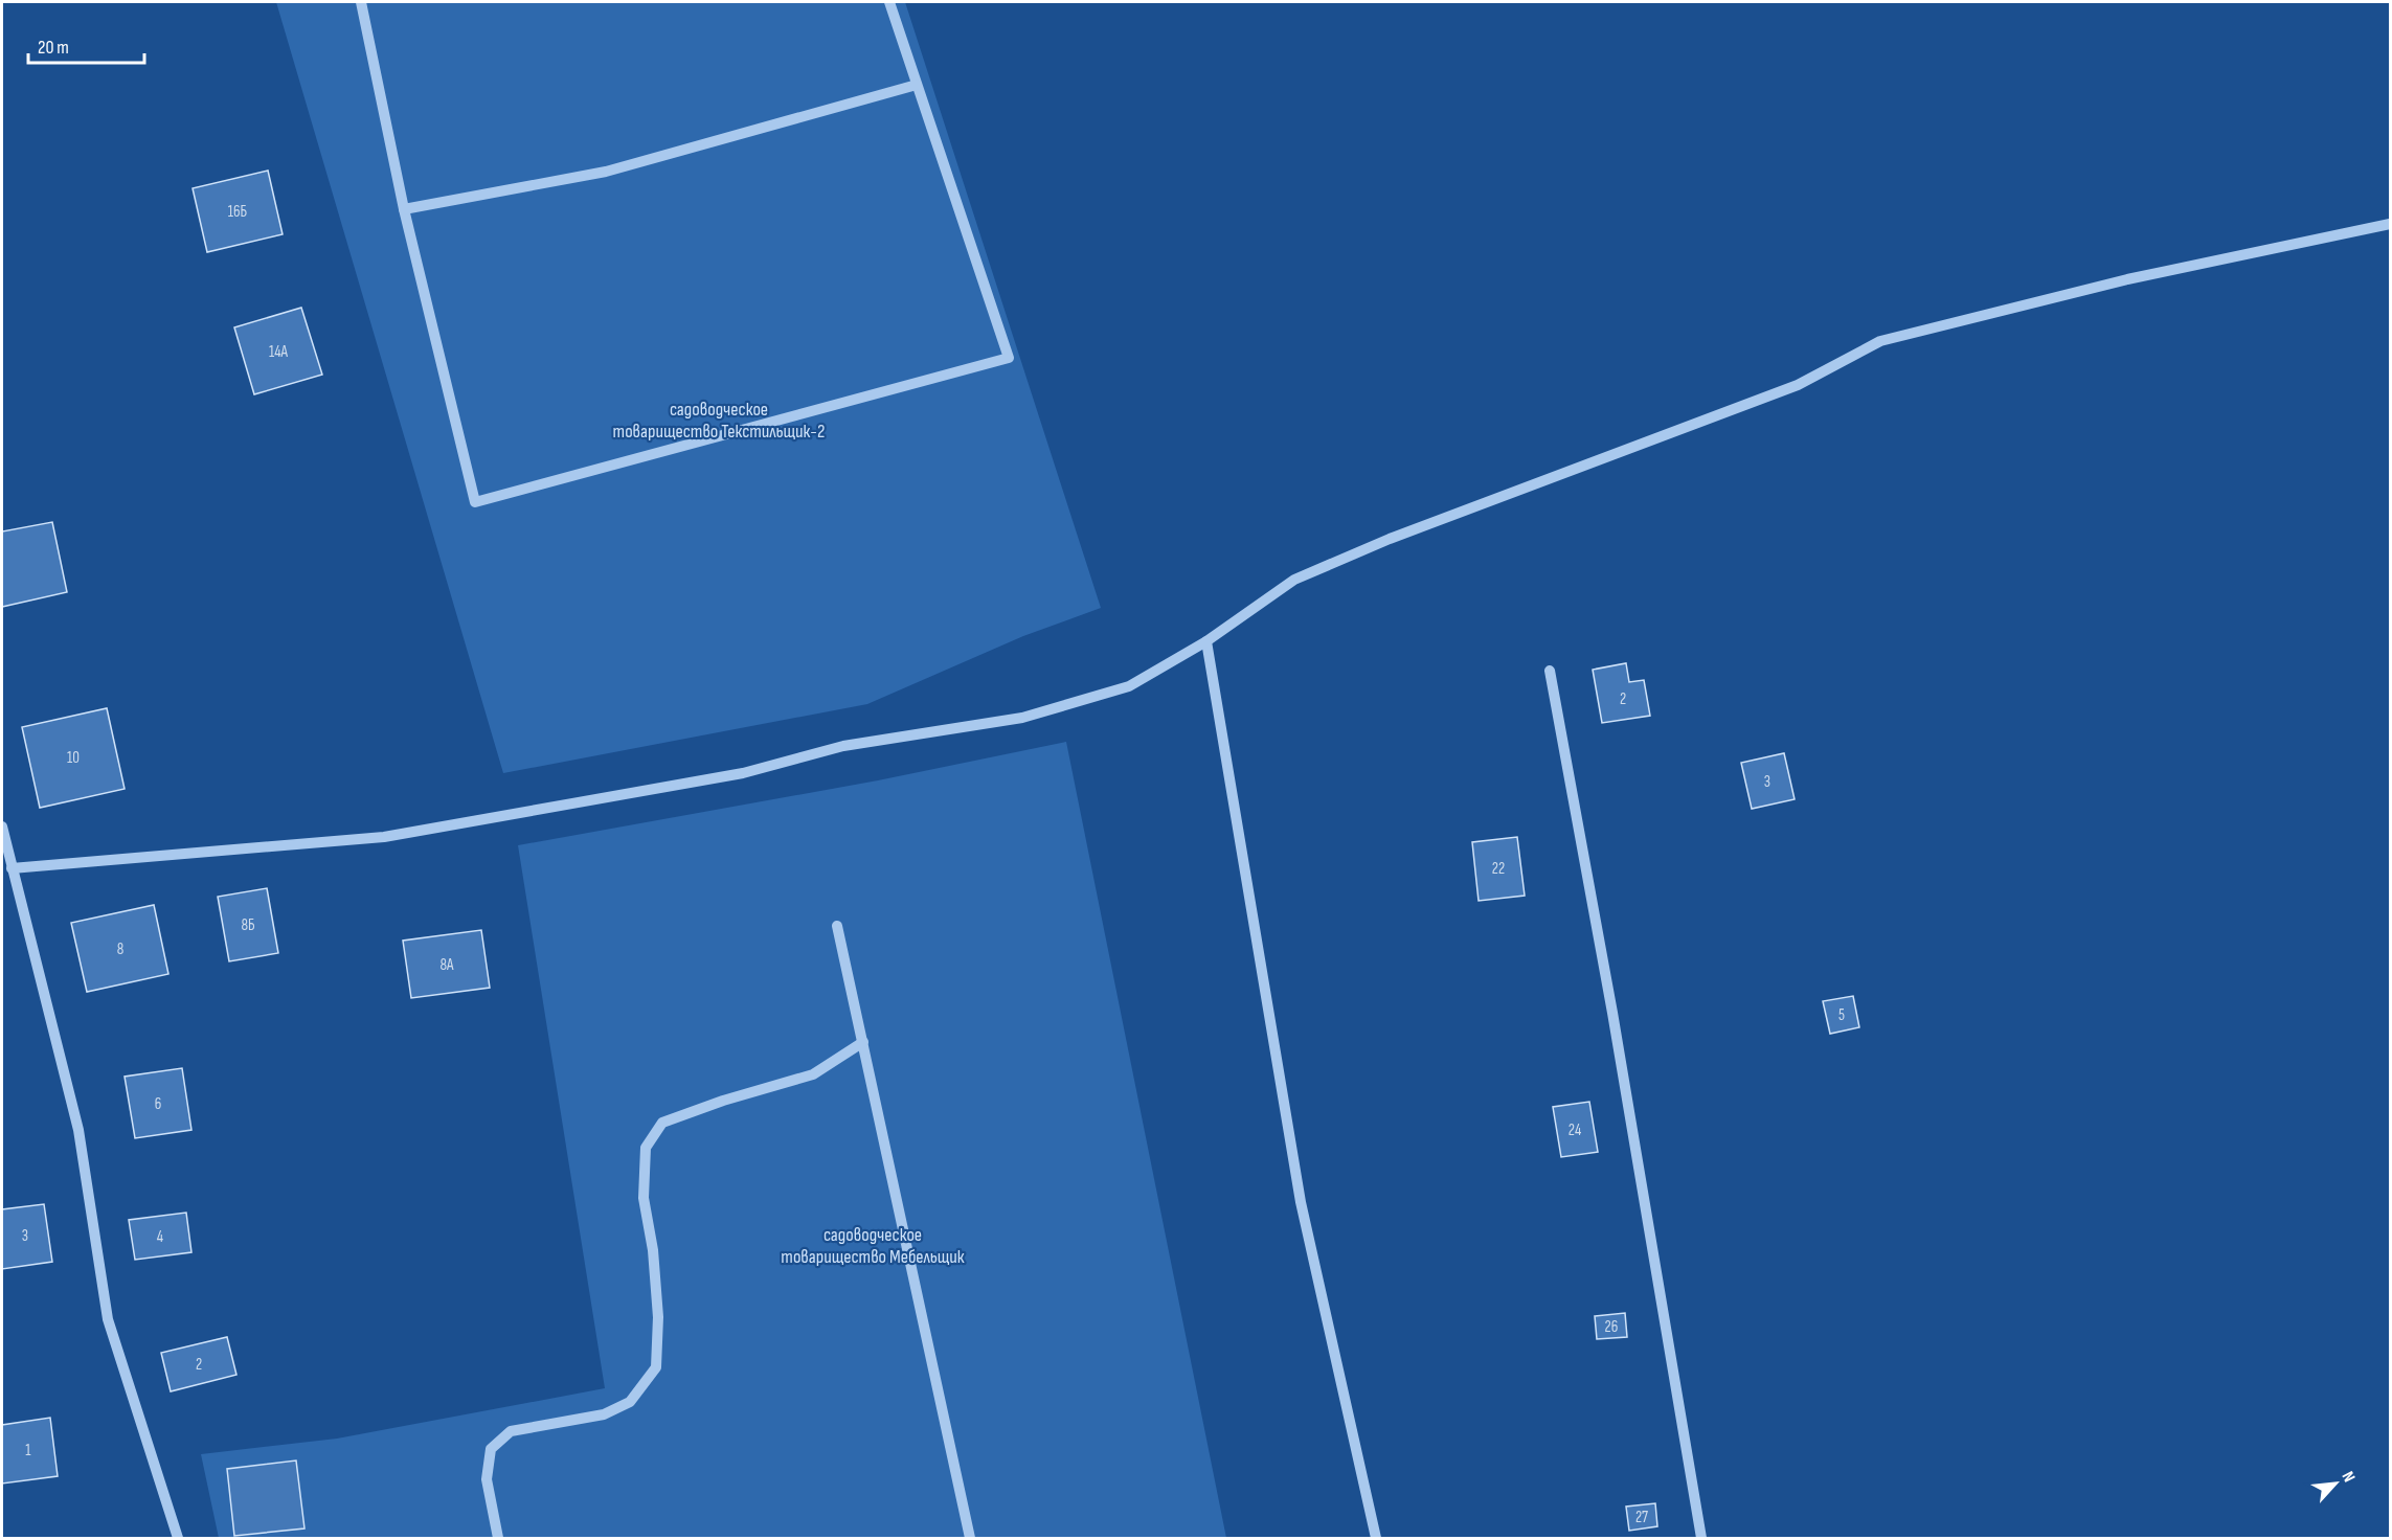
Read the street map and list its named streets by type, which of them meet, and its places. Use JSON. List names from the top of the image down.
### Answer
{
  "parks": ["садоводческое товарищество Текстильщик-2", "садоводческое товарищество Мебельщик"],
  "house_numbers": [
    "16Б",
    "14А",
    "2",
    "10",
    "3",
    "22",
    "8Б",
    "8",
    "8А",
    "5",
    "6",
    "24",
    "3",
    "4",
    "26",
    "2",
    "1",
    "27"
  ],
  "scale_bar": "20 m",
  "north": "top right"
}
